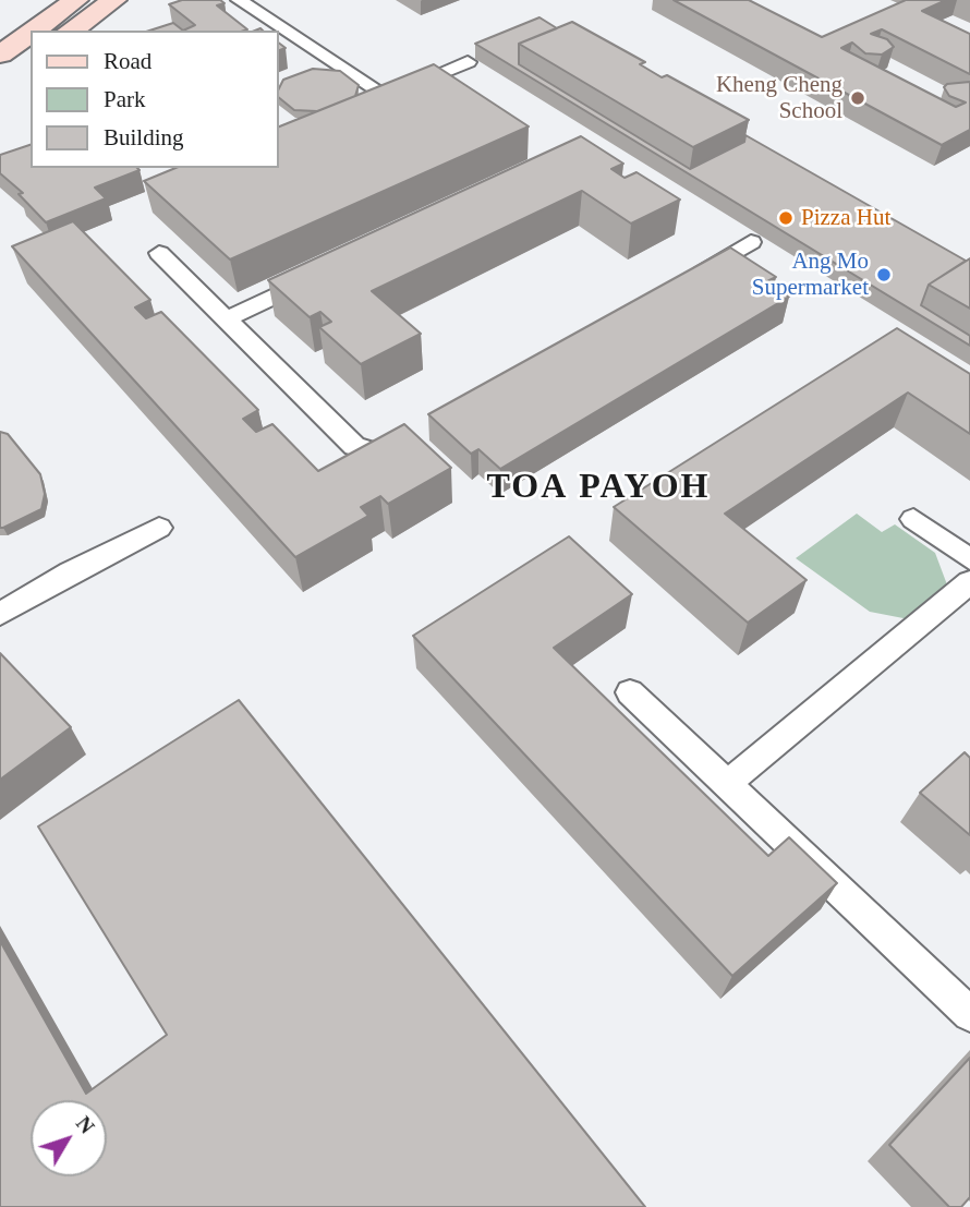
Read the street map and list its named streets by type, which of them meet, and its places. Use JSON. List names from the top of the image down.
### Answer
{
  "districts": ["TOA PAYOH"],
  "places": ["Kheng Cheng School", "Pizza Hut", "Ang Mo Supermarket"],
  "legend": ["Road", "Park", "Building"],
  "north": "top right"
}
